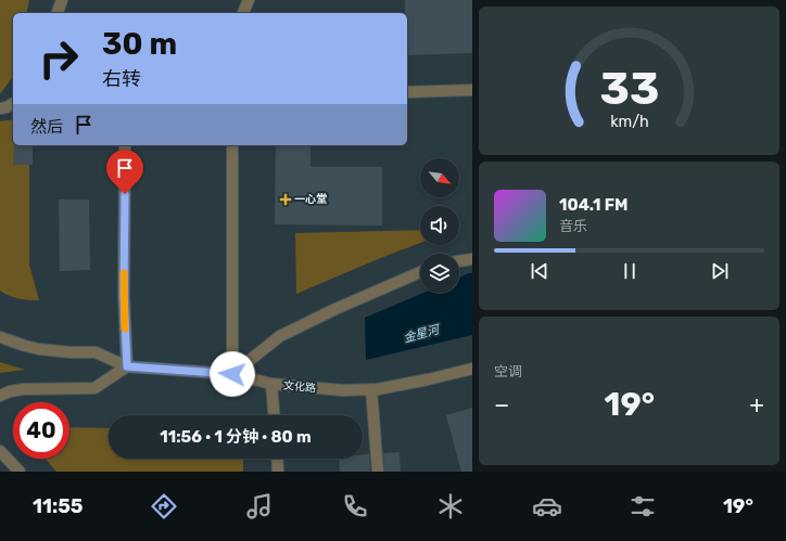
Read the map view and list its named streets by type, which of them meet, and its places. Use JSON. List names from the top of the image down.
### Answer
{
  "streets": {
    "street": ["文化路"]
  },
  "water": ["金星河"],
  "places": {
    "health": ["一心堂"]
  },
  "north": "bottom right",
  "page": {
    "turn": ["30 m", "右转"],
    "then": "然后",
    "song": ["104.1 FM", "音乐"],
    "tile": "空调",
    "heat": ["−", "19°", "+"],
    "limit": "40",
    "trip": "11:56 · 1 分钟 · 80 m",
    "tabs": ["11:55", "19°"],
    "gauge": ["33", "km/h"]
  }
}
